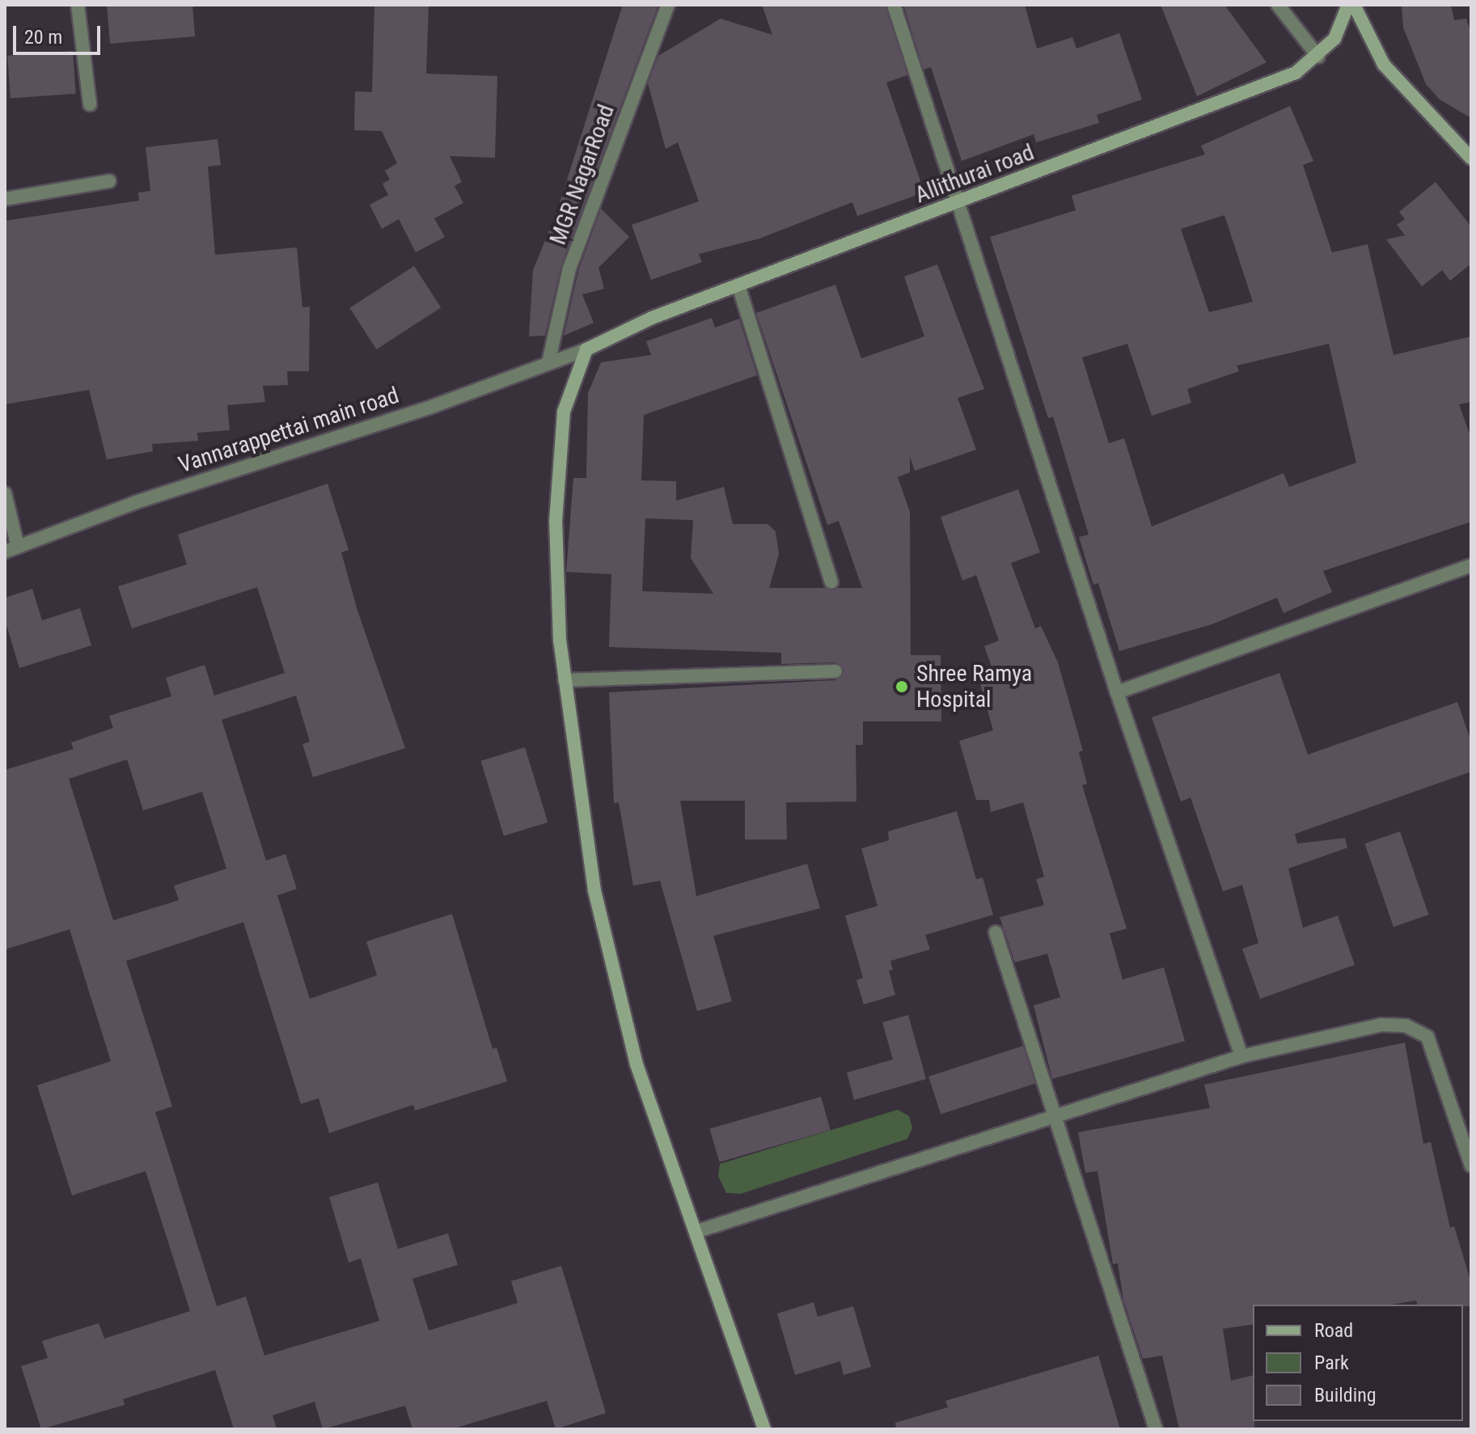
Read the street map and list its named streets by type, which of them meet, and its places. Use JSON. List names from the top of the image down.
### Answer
{
  "streets": {
    "main road": ["Allithurai road"],
    "street": ["MGR NagarRoad", "Vannarappettai main road"]
  },
  "crossings": [
    ["Allithurai road", "Vannarappettai main road"],
    ["MGR NagarRoad", "Vannarappettai main road"]
  ],
  "places": ["Shree Ramya Hospital"],
  "legend": ["Road", "Park", "Building"],
  "scale_bar": "20 m"
}
